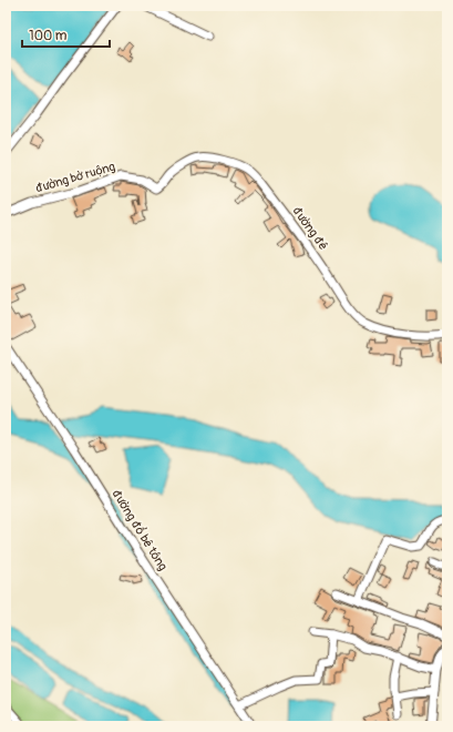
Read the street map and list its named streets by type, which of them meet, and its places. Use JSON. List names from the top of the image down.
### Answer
{
  "streets": {
    "street": ["đường bờ ruộng", "đường đê", "đường đổ bê tông"]
  },
  "crossings": [
    ["đường bờ ruộng", "đường đê"]
  ],
  "scale_bar": "100 m"
}
